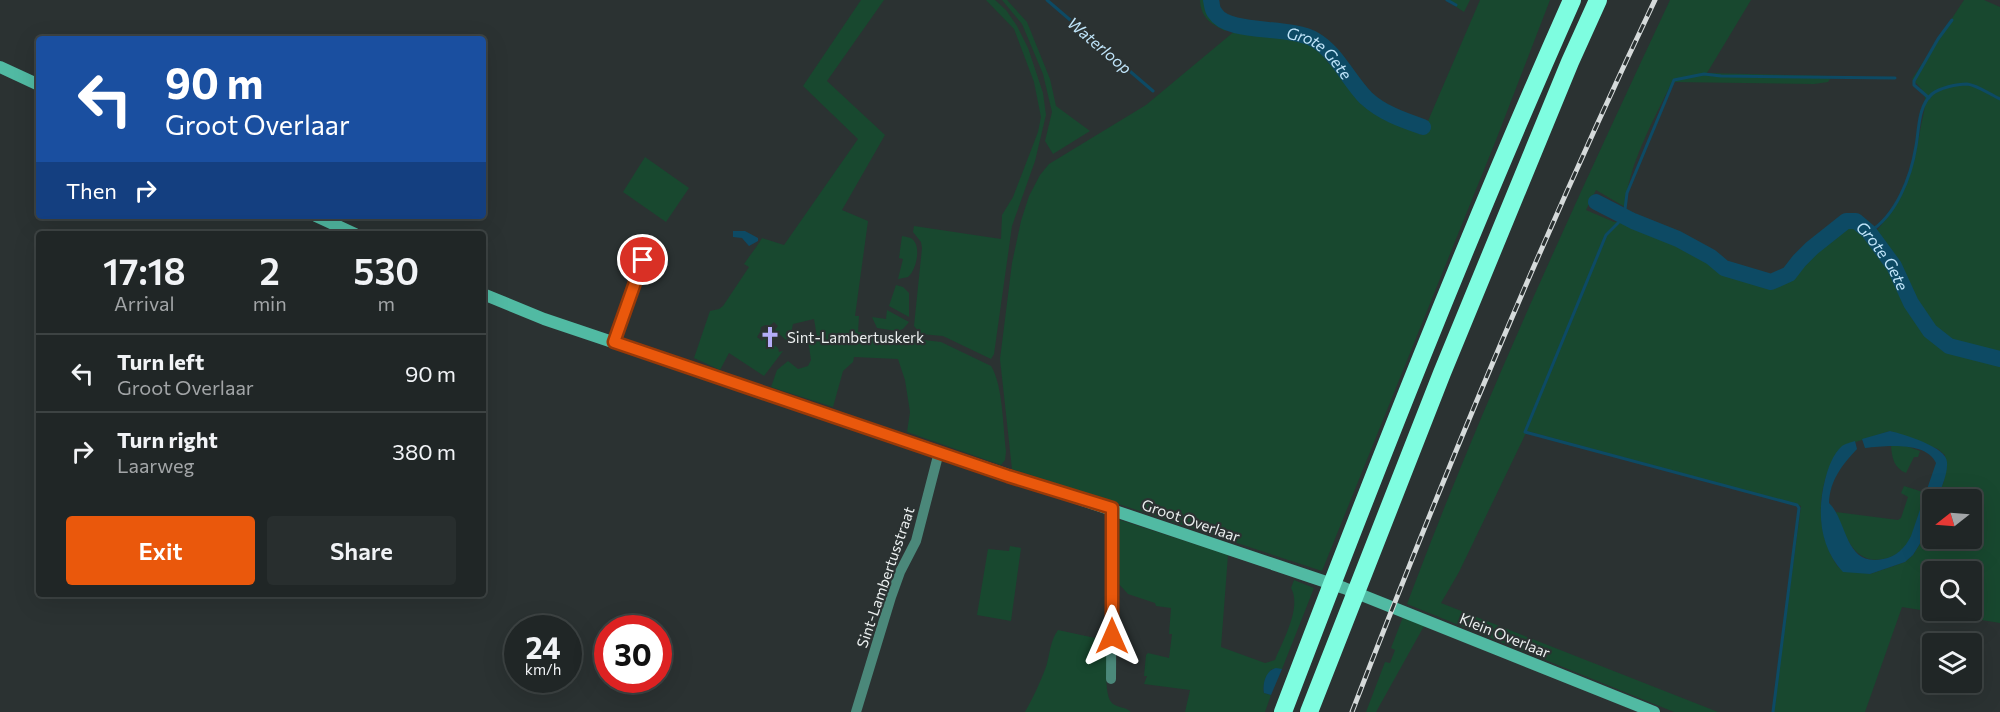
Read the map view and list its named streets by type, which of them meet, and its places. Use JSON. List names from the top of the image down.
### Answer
{
  "streets": {
    "main road": ["Groot Overlaar", "Klein Overlaar"],
    "street": ["Sint-Lambertusstraat"]
  },
  "crossings": [
    ["Groot Overlaar", "Sint-Lambertusstraat"],
    ["Groot Overlaar", "Klein Overlaar"]
  ],
  "water": ["Waterloop", "Grote Gete"],
  "places": {
    "church": ["Sint-Lambertuskerk"]
  },
  "north": "left",
  "page": {
    "turn": ["90 m", "Groot Overlaar"],
    "then": "Then",
    "eta": [
      "17:18",
      "Arrival",
      "2",
      "min",
      "530",
      "m"
    ],
    "list": [
      {
        "name": "Turn left",
        "note": "Groot Overlaar",
        "value": "90 m"
      },
      {
        "name": "Turn right",
        "note": "Laarweg",
        "value": "380 m"
      }
    ],
    "buttons": ["Exit", "Share"],
    "speed": "24 km/h",
    "limit": "30"
  }
}
